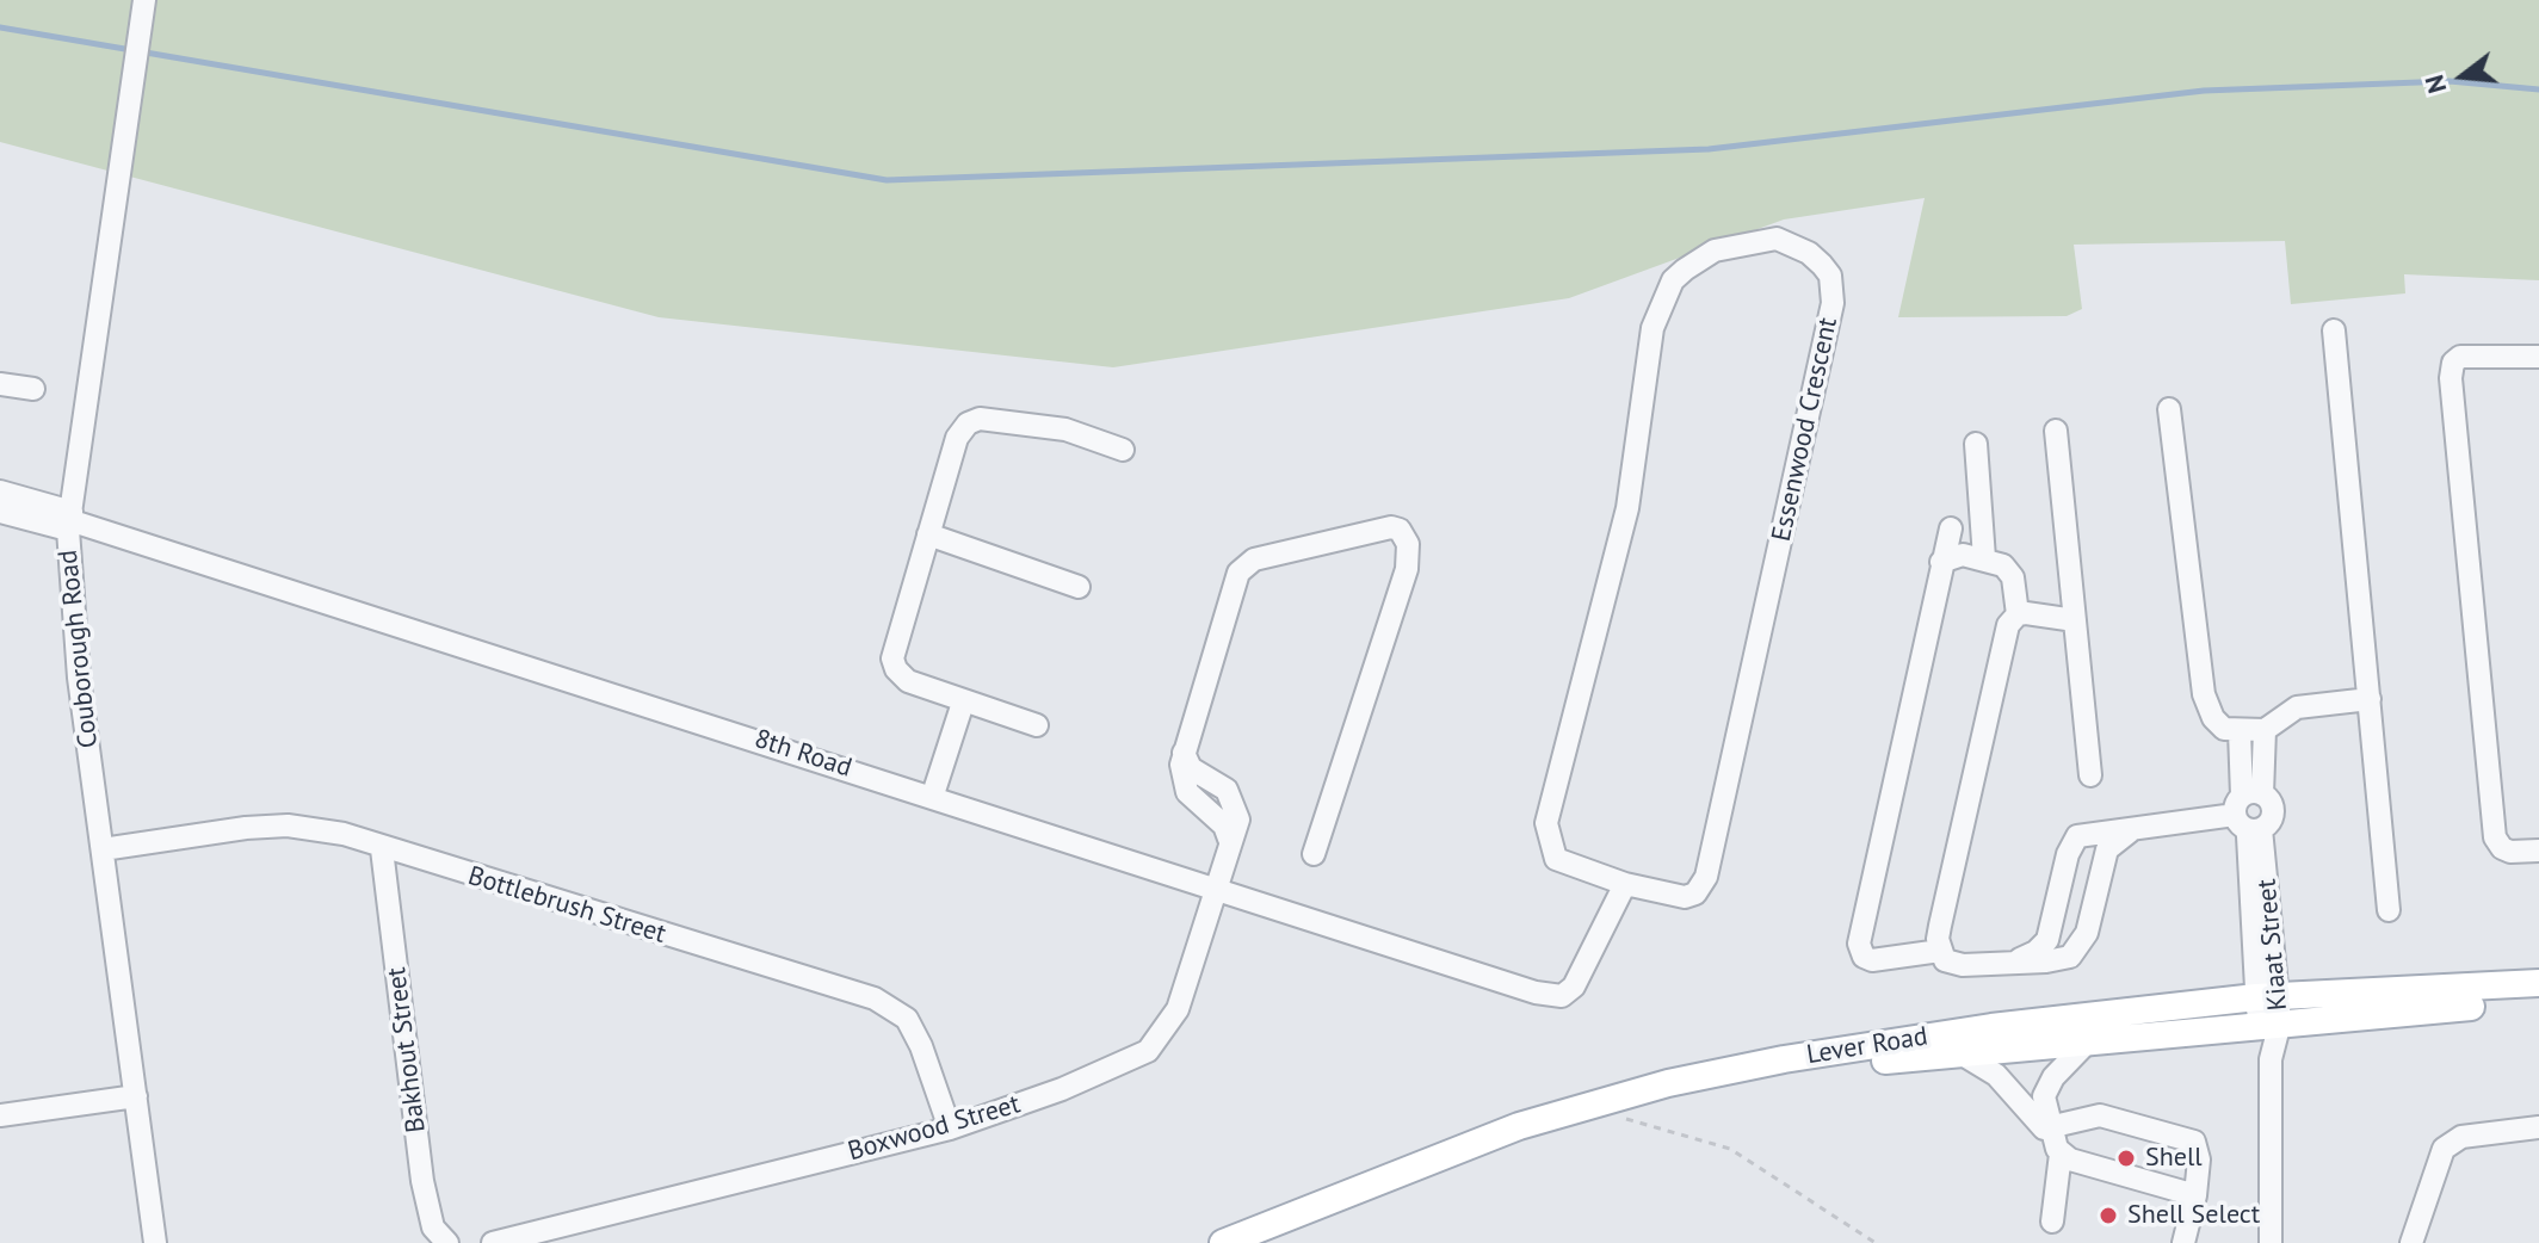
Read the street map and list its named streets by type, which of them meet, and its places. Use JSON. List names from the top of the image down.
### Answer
{
  "streets": {
    "main road": ["Lever Road"],
    "street": [
      "Essenwood Crescent",
      "Couborough Road",
      "8th Road",
      "Bottlebrush Street",
      "Kiaat Street",
      "Bakhout Street",
      "Boxwood Street"
    ]
  },
  "crossings": [
    ["Essenwood Crescent", "8th Road"],
    ["Couborough Road", "8th Road"],
    ["Couborough Road", "Bottlebrush Street"],
    ["8th Road", "Boxwood Street"],
    ["Bottlebrush Street", "Bakhout Street"],
    ["Bottlebrush Street", "Boxwood Street"],
    ["Kiaat Street", "Lever Road"]
  ],
  "places": ["Shell", "Shell Select"],
  "north": "left"
}
